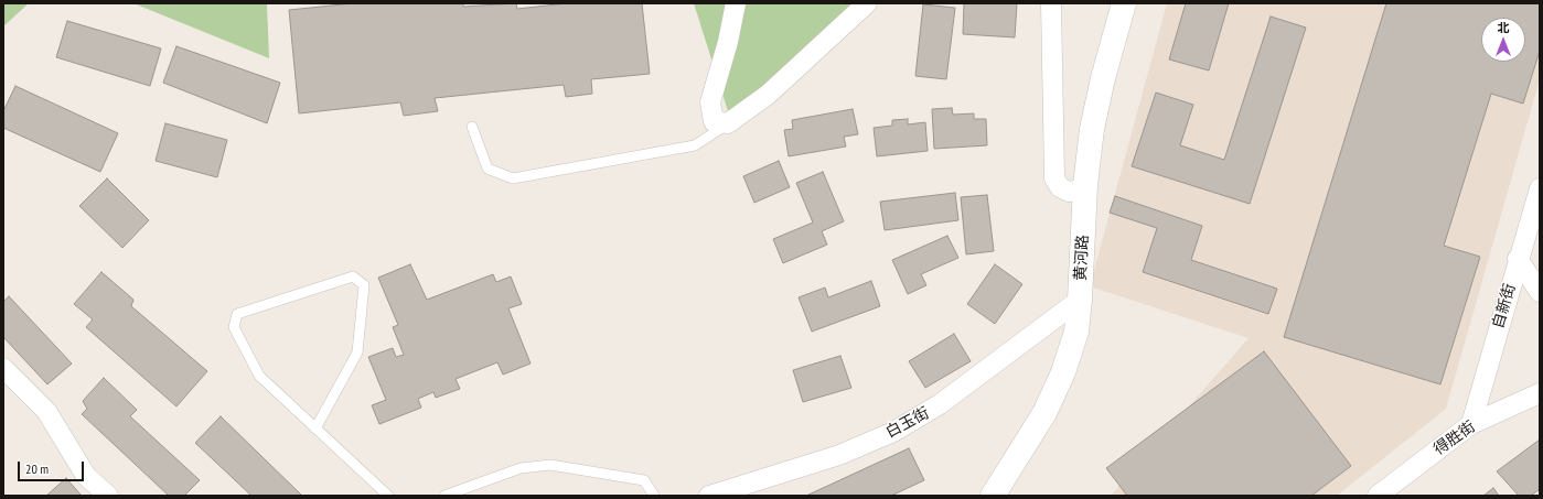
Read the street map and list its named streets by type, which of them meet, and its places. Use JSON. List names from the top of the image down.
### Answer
{
  "streets": {
    "main road": ["黄河路"],
    "street": ["自新街", "白玉街", "得胜街"]
  },
  "crossings": [
    ["黄河路", "白玉街"],
    ["自新街", "得胜街"]
  ],
  "scale_bar": "20 m",
  "north": "top"
}
